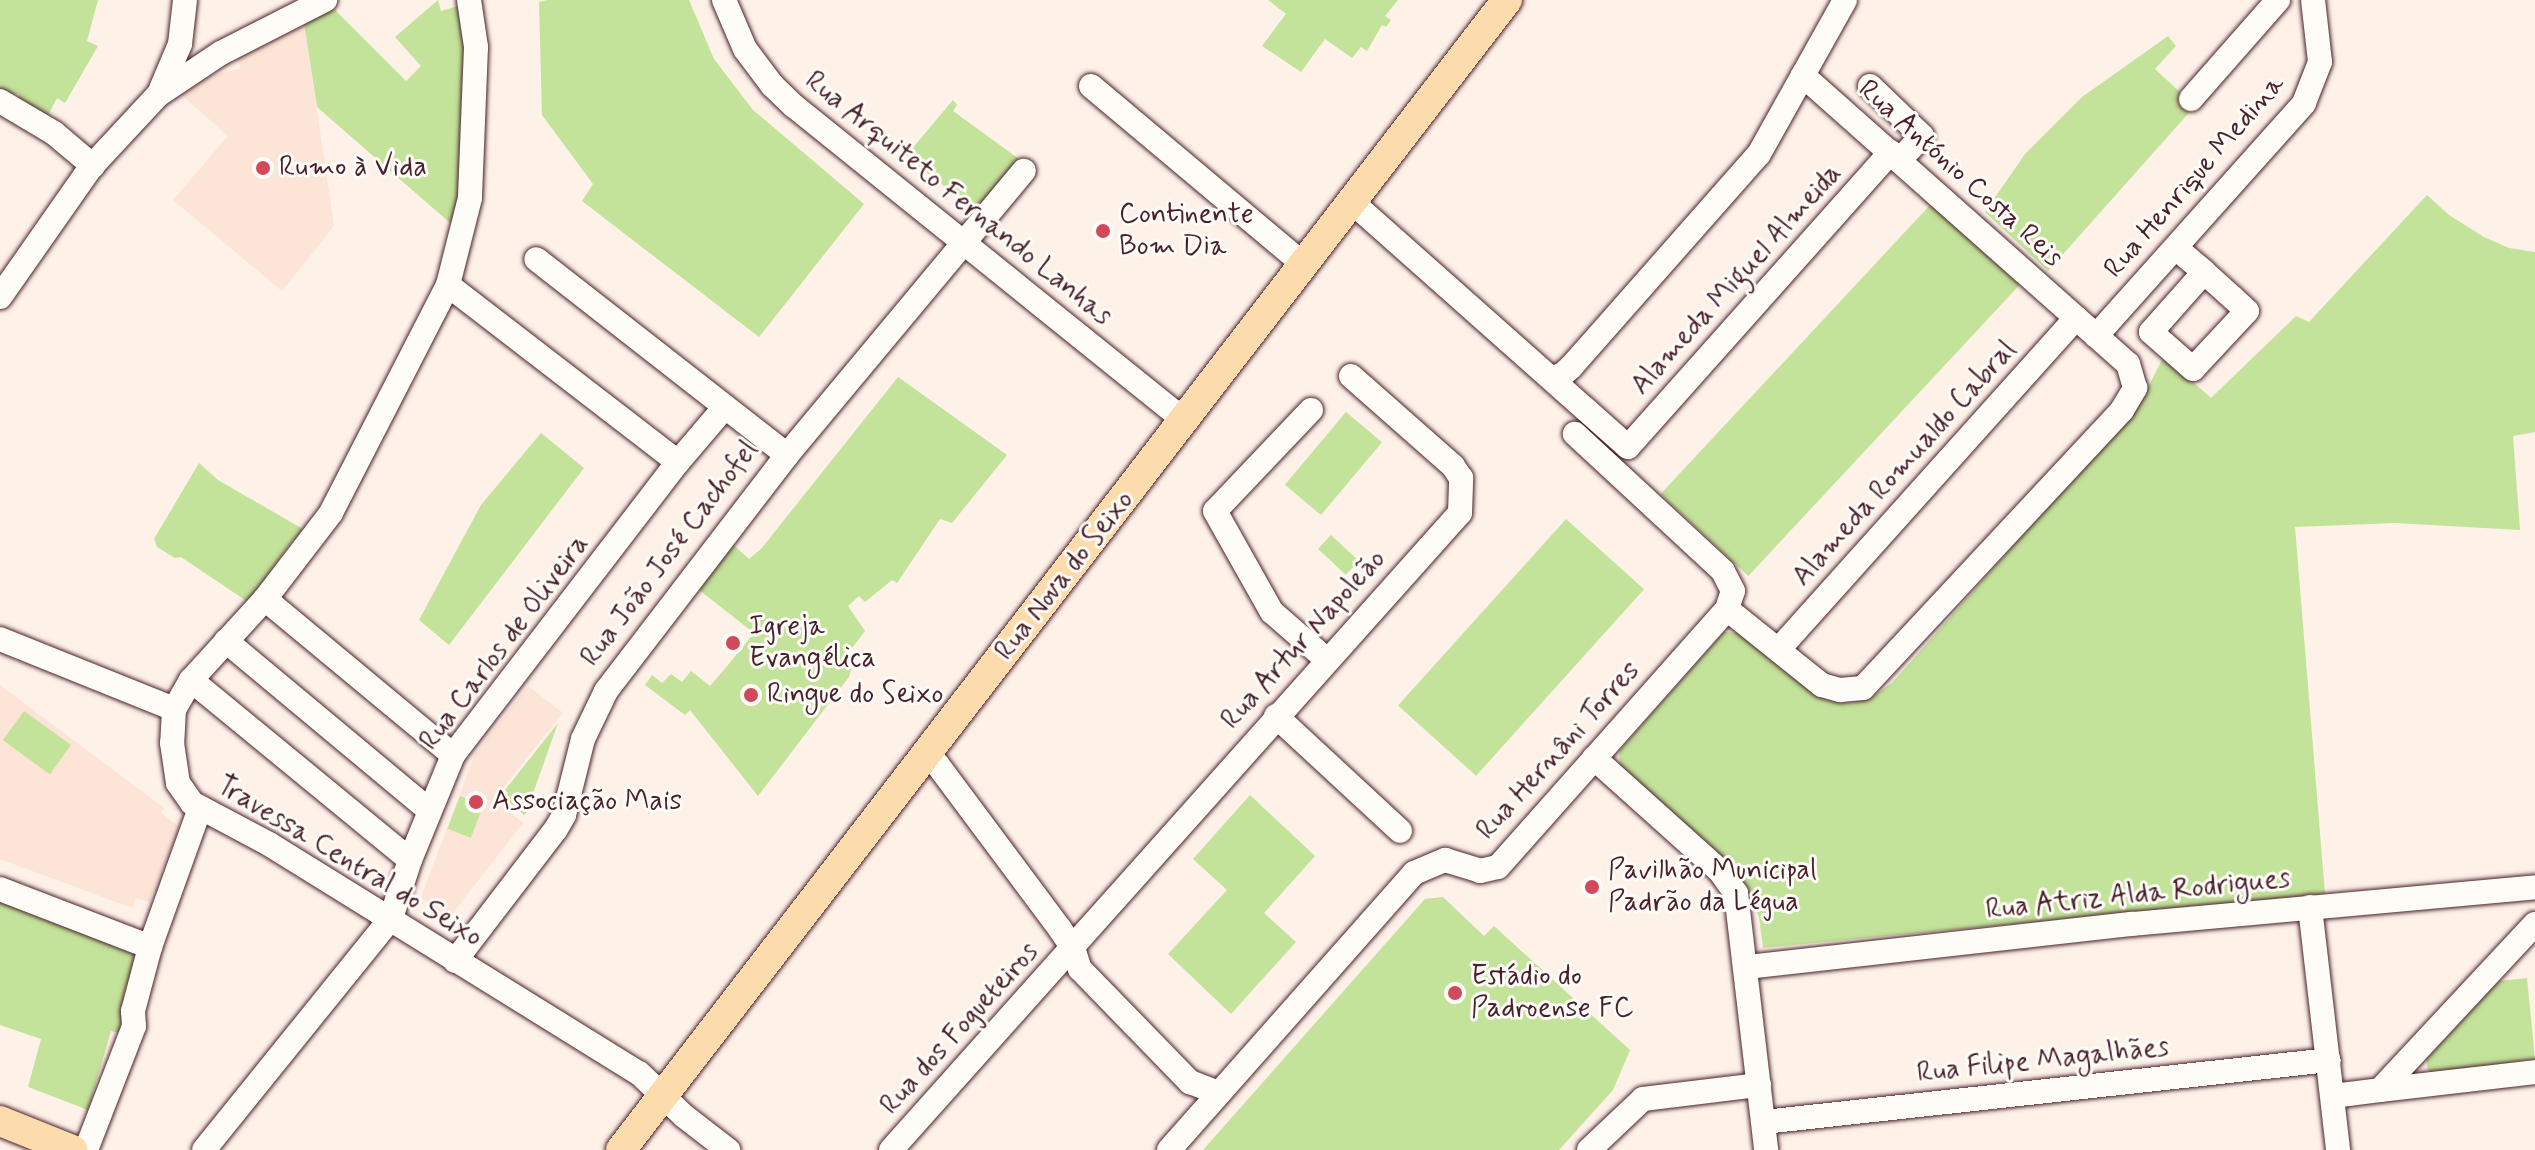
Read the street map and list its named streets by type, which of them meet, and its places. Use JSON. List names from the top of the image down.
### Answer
{
  "streets": {
    "main road": ["Rua Nova do Seixo"],
    "street": [
      "Rua António Costa Reis",
      "Rua Henrique Medina",
      "Rua Arquiteto Fernando Lanhas",
      "Alameda Miguel Almeida",
      "Alameda Romualdo Cabral",
      "Rua João José Cachofel",
      "Rua Artur Napoleão",
      "Rua Carlos de Oliveira",
      "Rua Hernâni Torres",
      "Travessa Central do Seixo",
      "Rua Atriz Alda Rodrigues",
      "Rua dos Fogueteiros",
      "Rua Filipe Magalhães"
    ]
  },
  "crossings": [
    ["Rua António Costa Reis", "Rua Henrique Medina"],
    ["Rua António Costa Reis", "Alameda Miguel Almeida"],
    ["Rua António Costa Reis", "Alameda Romualdo Cabral"],
    ["Rua António Costa Reis", "Rua Hernâni Torres"],
    ["Rua Arquiteto Fernando Lanhas", "Rua Nova do Seixo"],
    ["Rua João José Cachofel", "Rua Carlos de Oliveira"],
    ["Rua João José Cachofel", "Travessa Central do Seixo"],
    ["Rua Nova do Seixo", "Travessa Central do Seixo"],
    ["Rua Artur Napoleão", "Rua dos Fogueteiros"],
    ["Rua Carlos de Oliveira", "Travessa Central do Seixo"]
  ],
  "places": [
    "Rumo à Vida",
    "Continente Bom Dia",
    "Igreja Evangélica",
    "Ringue do Seixo",
    "Associação Mais",
    "Pavilhão Municipal Padrão da Légua",
    "Estádio do Padroense FC"
  ]
}
